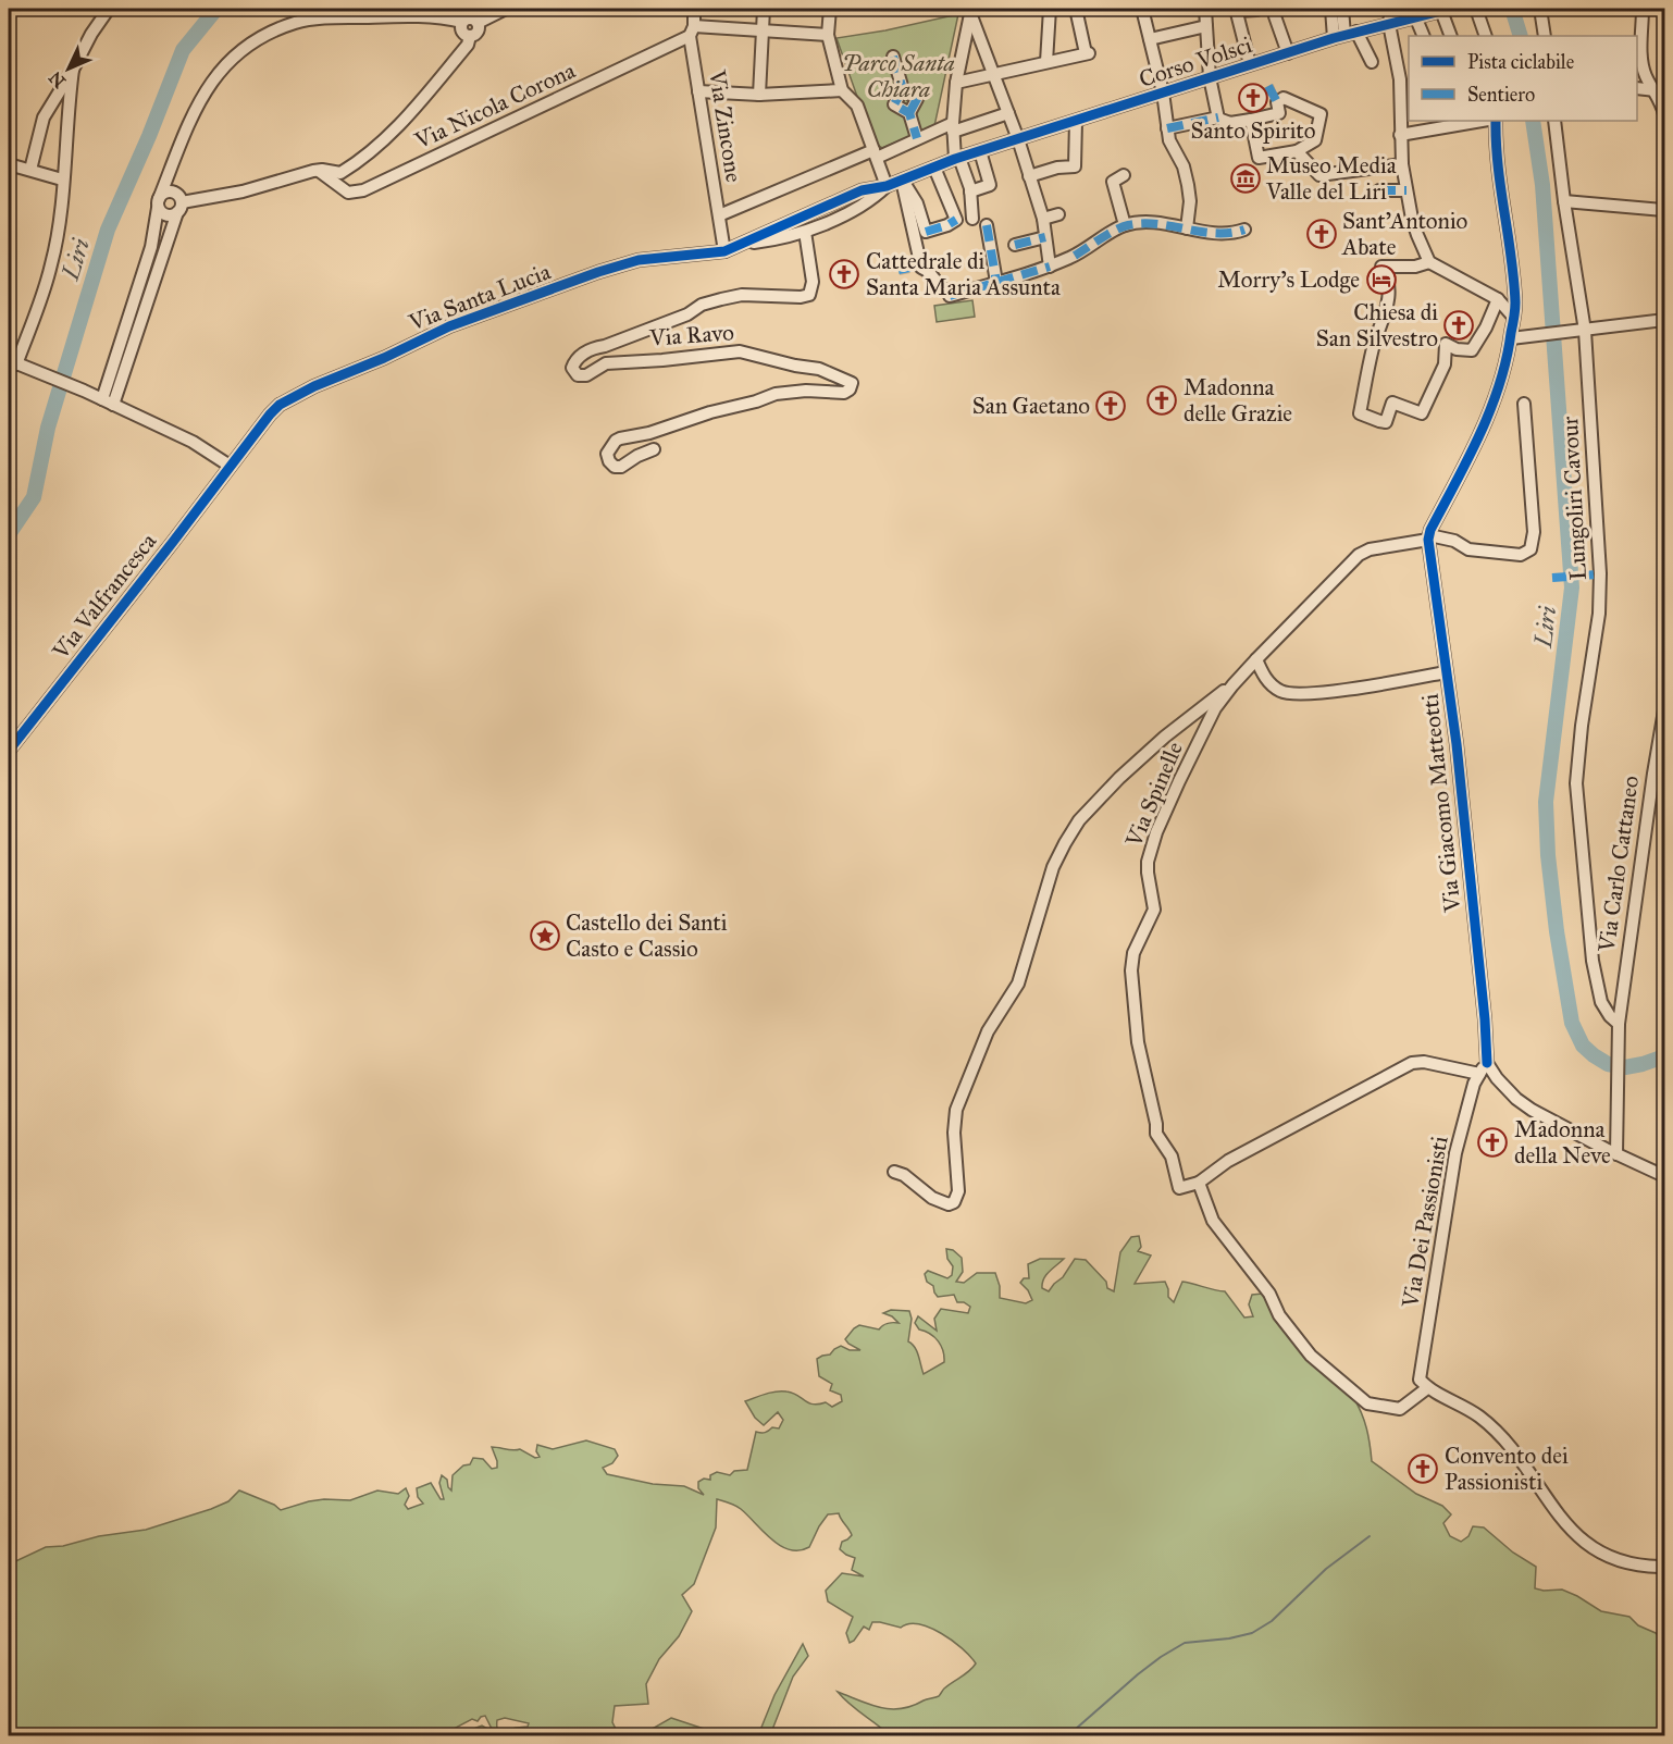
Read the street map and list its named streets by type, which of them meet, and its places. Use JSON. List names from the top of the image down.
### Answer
{
  "streets": {
    "street": [
      "Corso Volsci",
      "Via Nicola Corona",
      "Via Zincone",
      "Via Santa Lucia",
      "Via Ravo",
      "Lungoliri Cavour",
      "Via Valfrancesca",
      "Via Spinelle",
      "Via Giacomo Matteotti",
      "Via Carlo Cattaneo",
      "Via Dei Passionisti"
    ]
  },
  "crossings": [
    ["Corso Volsci", "Via Santa Lucia"],
    ["Via Nicola Corona", "Via Zincone"],
    ["Via Zincone", "Via Santa Lucia"],
    ["Via Santa Lucia", "Via Valfrancesca"],
    ["Lungoliri Cavour", "Via Carlo Cattaneo"],
    ["Via Spinelle", "Via Giacomo Matteotti"],
    ["Via Giacomo Matteotti", "Via Dei Passionisti"]
  ],
  "water": ["Liri"],
  "parks": ["Parco Santa Chiara"],
  "places": {
    "church": [
      "Santo Spirito",
      "Sant’Antonio Abate",
      "Cattedrale di Santa Maria Assunta",
      "Chiesa di San Silvestro",
      "Madonna delle Grazie",
      "San Gaetano",
      "Madonna della Neve",
      "Convento dei Passionisti"
    ],
    "museum": ["Museo Media Valle del Liri"],
    "hotel": ["Morry's Lodge"],
    "place": ["Castello dei Santi Casto e Cassio"]
  },
  "legend": ["Pista ciclabile", "Sentiero"],
  "north": "bottom left"
}
